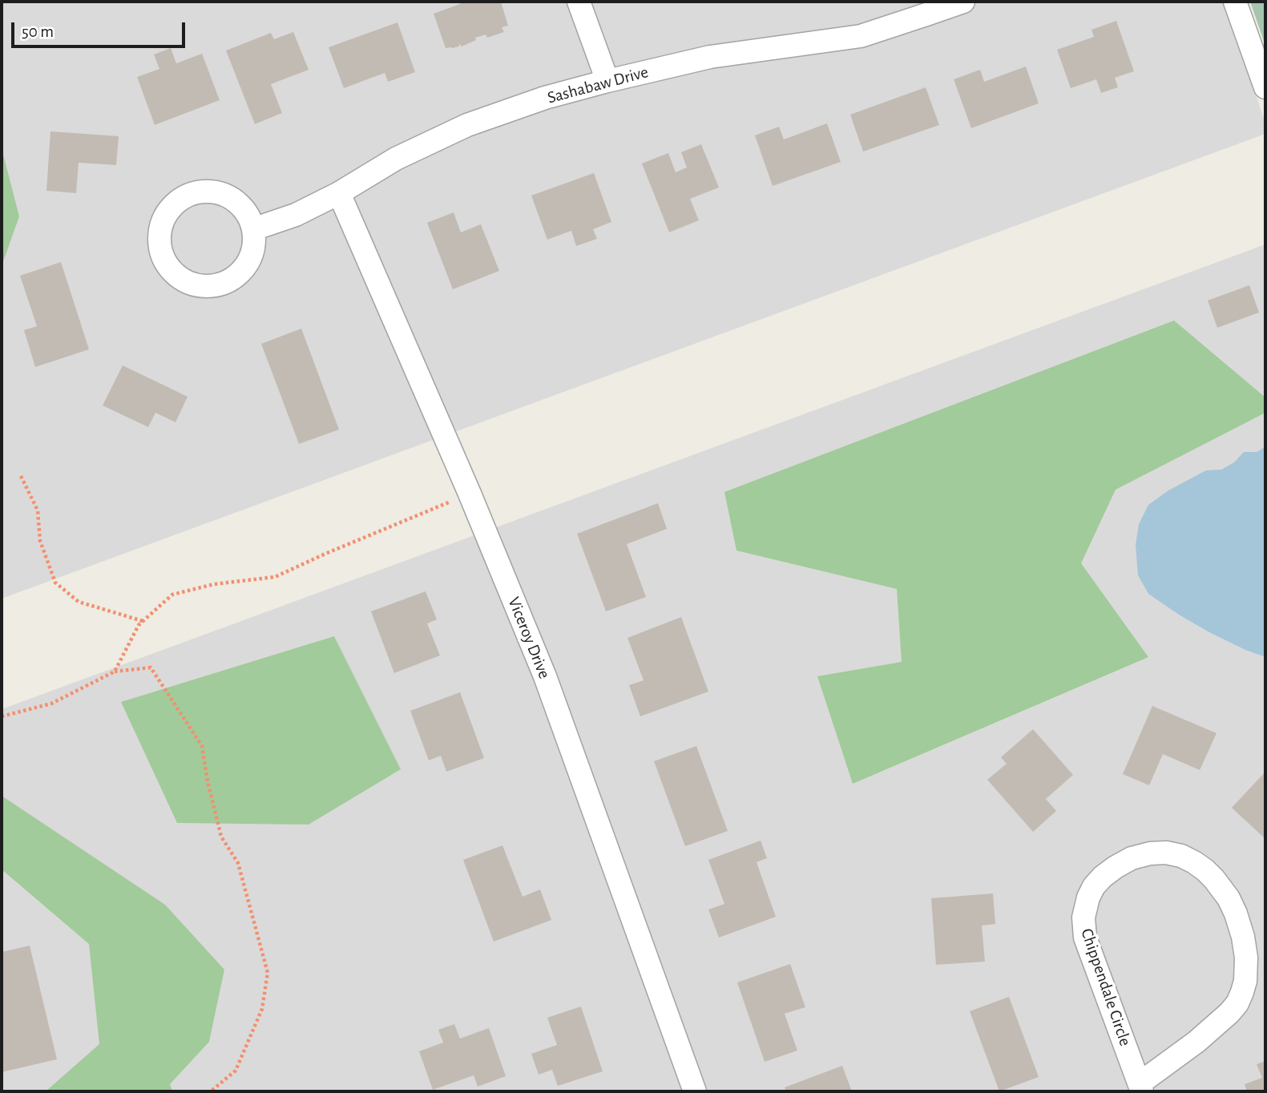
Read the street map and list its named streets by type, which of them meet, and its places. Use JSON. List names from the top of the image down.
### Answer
{
  "streets": {
    "street": ["Sashabaw Drive", "Viceroy Drive", "Chippendale Circle"]
  },
  "crossings": [
    ["Sashabaw Drive", "Viceroy Drive"]
  ],
  "scale_bar": "50 m"
}
